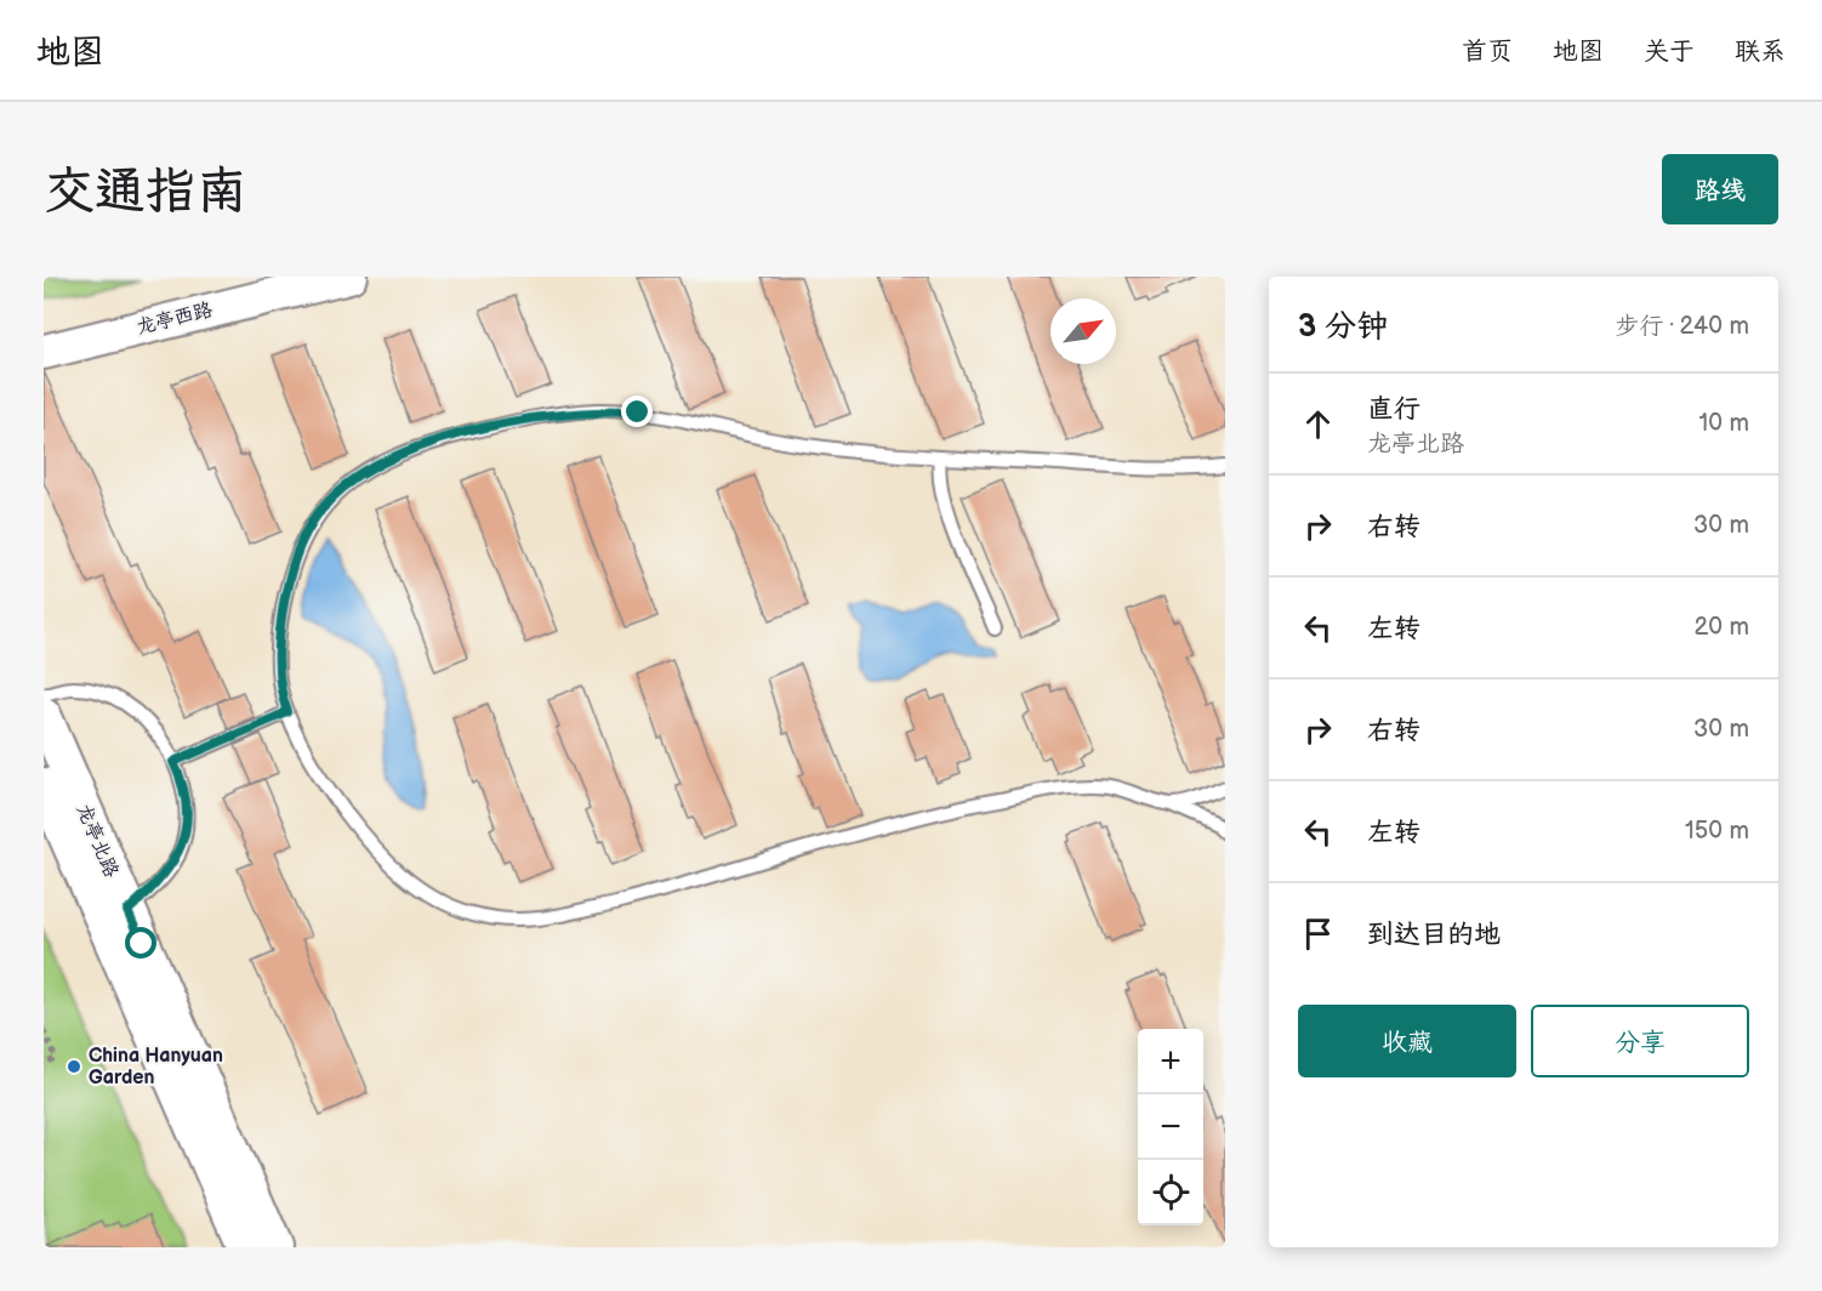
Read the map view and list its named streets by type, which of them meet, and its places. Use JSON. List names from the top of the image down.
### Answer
{
  "streets": {
    "main road": ["龙亭西路", "龙亭北路"]
  },
  "places": ["China Hanyuan Garden"],
  "north": "top right",
  "page": {
    "header": "地图",
    "nav": [
      "首页",
      "地图",
      "关于",
      "联系"
    ],
    "buttons": [
      "路线",
      ["收藏", "分享"]
    ],
    "title": "交通指南",
    "heading": ["3 分钟", "步行 · 240 m"],
    "list": [
      ["直行", "龙亭北路", "10 m"],
      ["右转", "30 m"],
      ["左转", "20 m"],
      ["右转", "30 m"],
      ["左转", "150 m"],
      "到达目的地"
    ],
    "map_buttons": ["+", "−"]
  }
}
